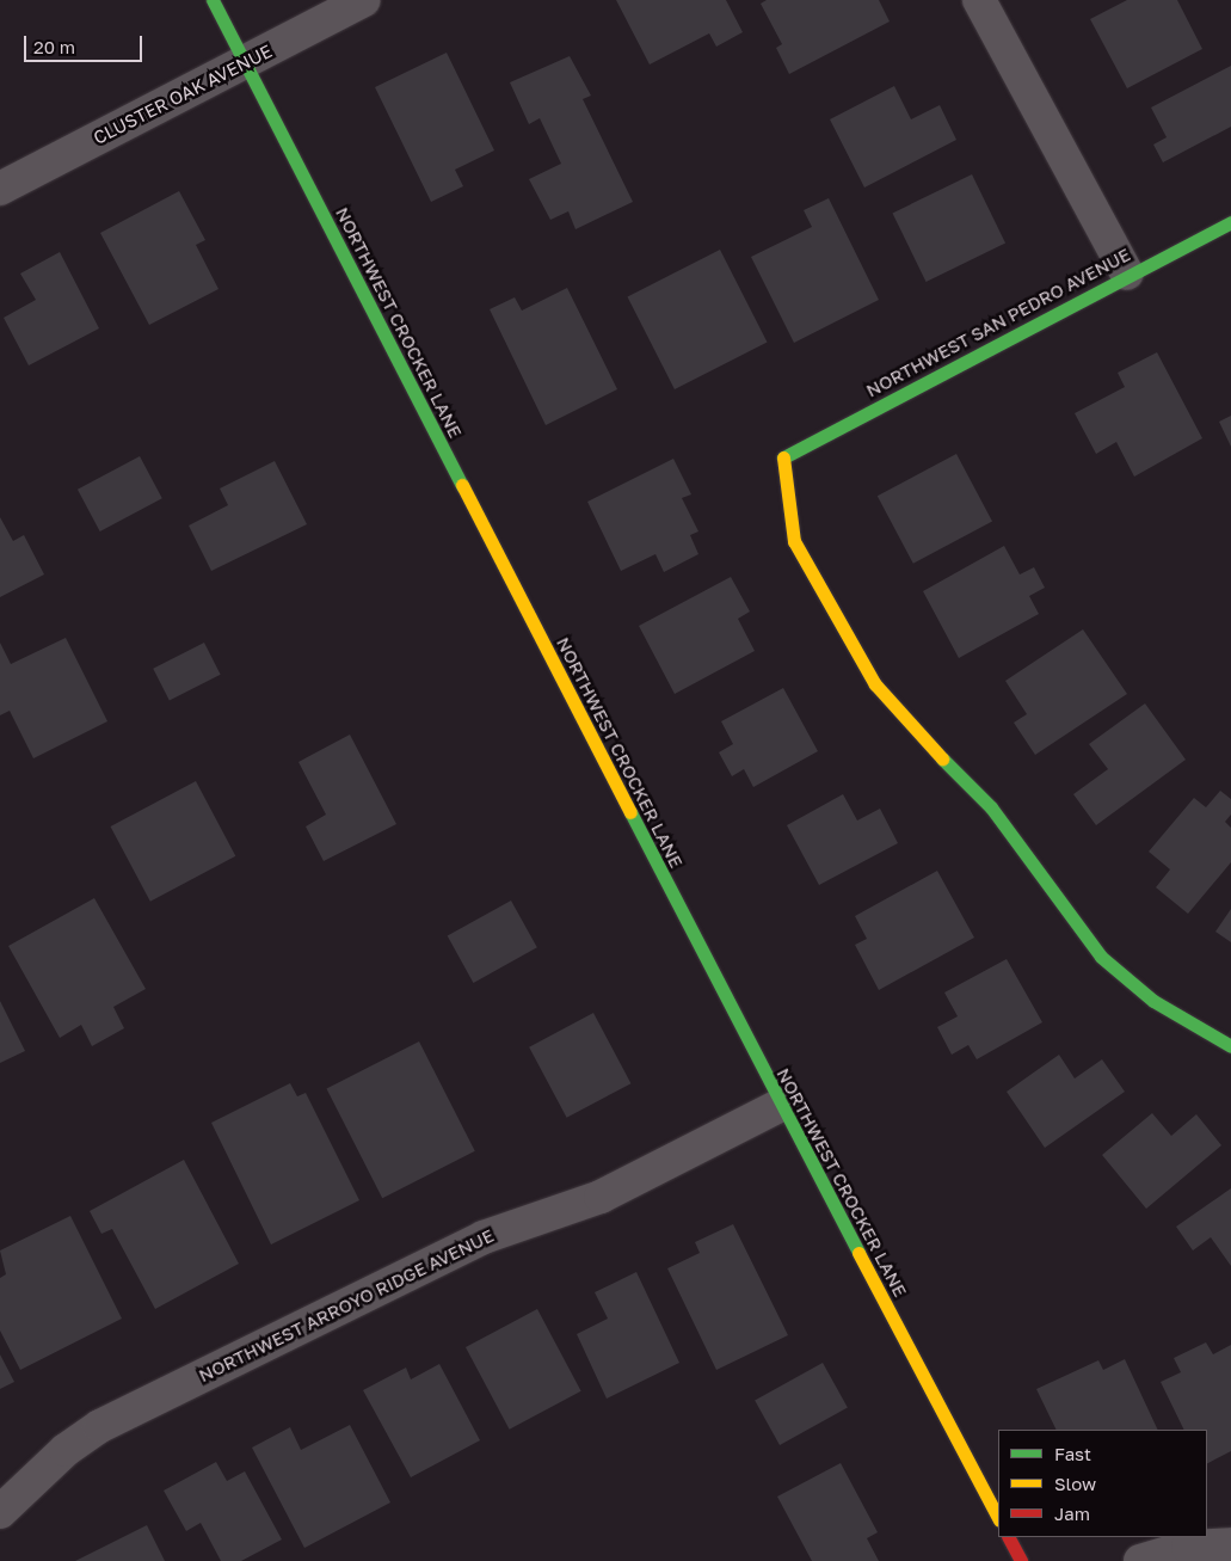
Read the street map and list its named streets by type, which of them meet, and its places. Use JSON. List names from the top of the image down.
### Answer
{
  "streets": {
    "street": [
      "CLUSTER OAK AVENUE",
      "NORTHWEST CROCKER LANE",
      "NORTHWEST SAN PEDRO AVENUE",
      "NORTHWEST ARROYO RIDGE AVENUE"
    ]
  },
  "crossings": [
    ["CLUSTER OAK AVENUE", "NORTHWEST CROCKER LANE"],
    ["NORTHWEST CROCKER LANE", "NORTHWEST ARROYO RIDGE AVENUE"]
  ],
  "legend": ["Fast", "Slow", "Jam"],
  "scale_bar": "20 m"
}
